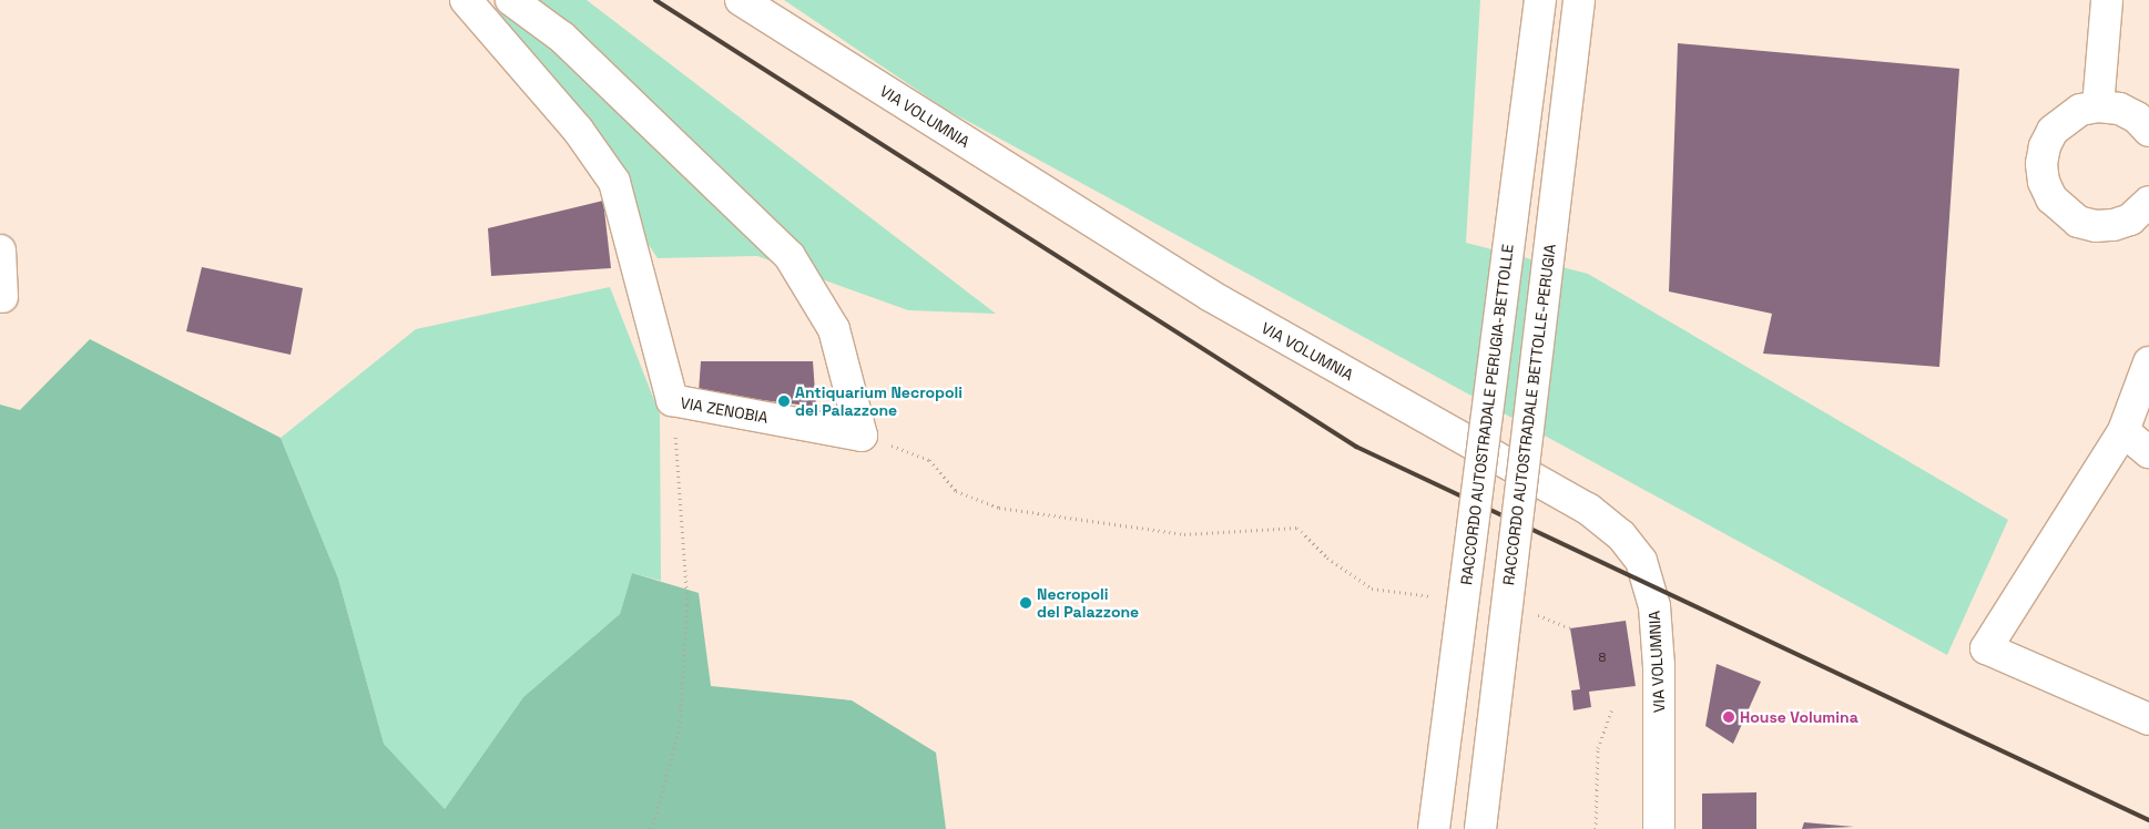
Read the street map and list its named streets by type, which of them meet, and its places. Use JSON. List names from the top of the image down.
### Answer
{
  "streets": {
    "main road": [
      "VIA VOLUMNIA",
      "VIA ZENOBIA",
      "RACCORDO AUTOSTRADALE PERUGIA-BETTOLLE",
      "RACCORDO AUTOSTRADALE BETTOLLE-PERUGIA"
    ]
  },
  "places": ["Antiquarium Necropoli del Palazzone", "Necropoli del Palazzone", "House Volumina"],
  "house_numbers": ["8"]
}
